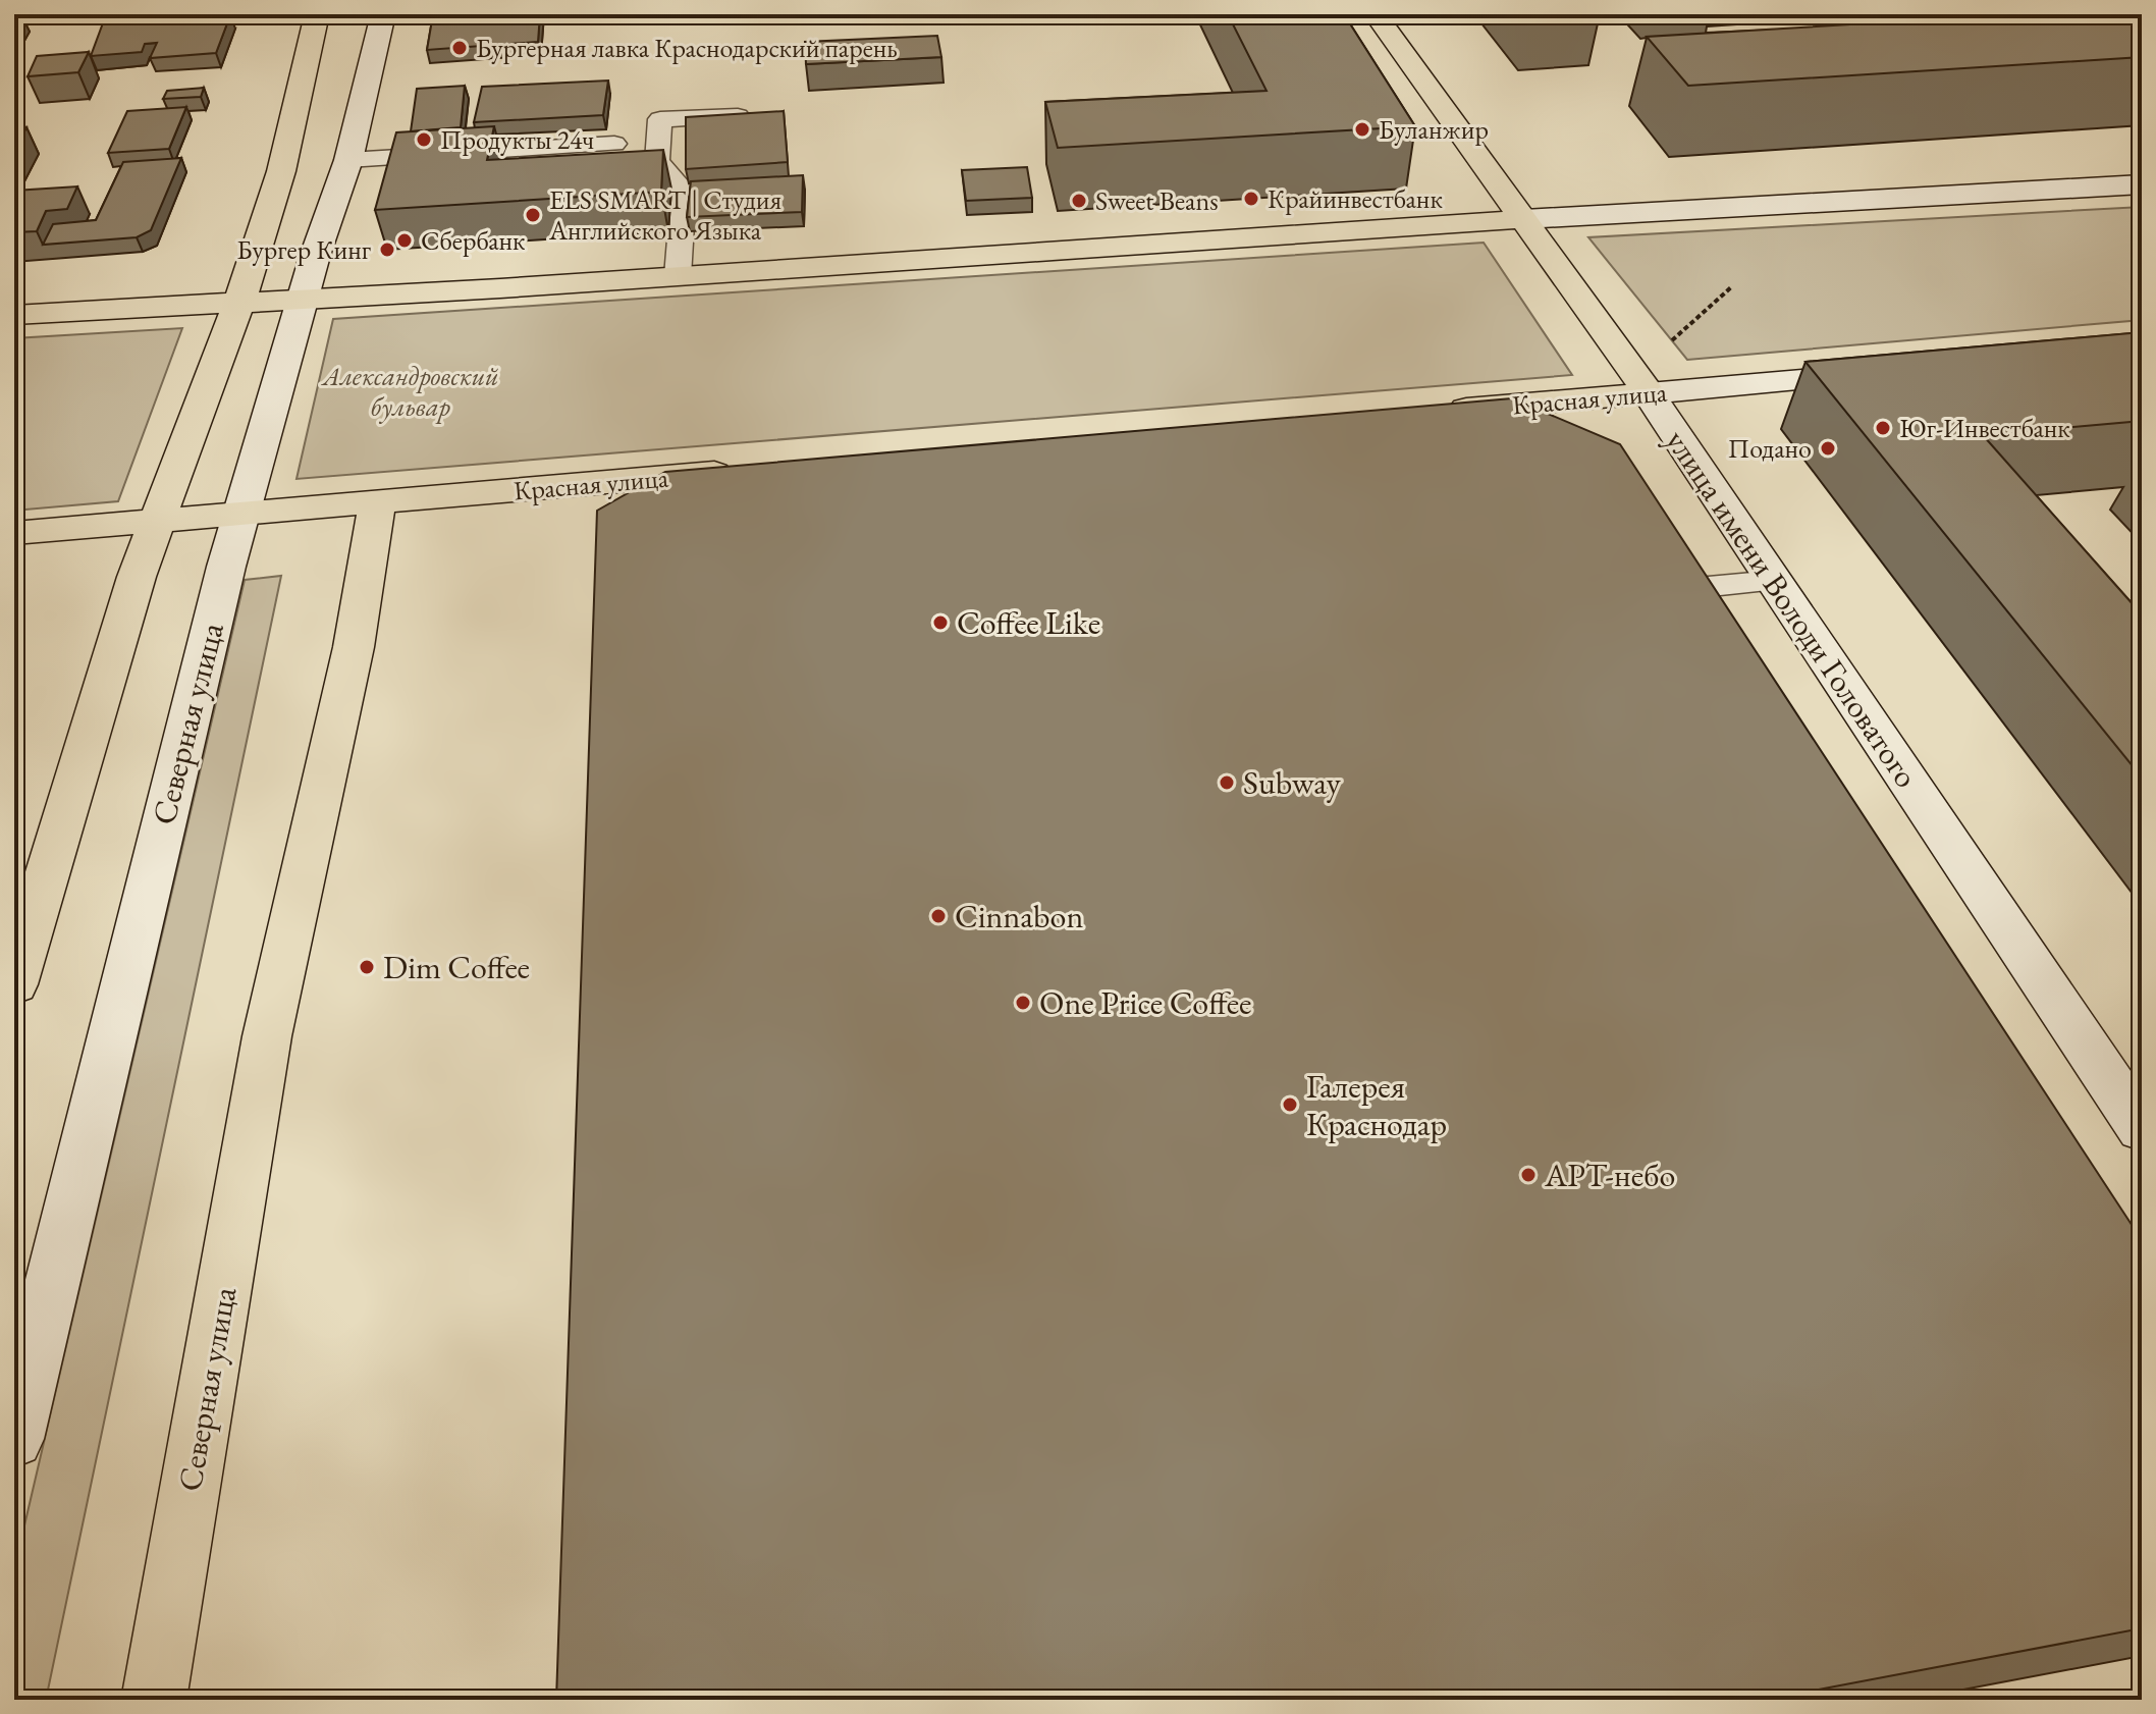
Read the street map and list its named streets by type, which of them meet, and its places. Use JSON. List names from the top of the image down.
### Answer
{
  "streets": {
    "main road": ["Красная улица", "улица имени Володи Головатого", "Северная улица"]
  },
  "crossings": [
    ["Красная улица", "улица имени Володи Головатого"],
    ["Красная улица", "Северная улица"]
  ],
  "parks": ["Александровский бульвар"],
  "places": [
    "Бургерная лавка Краснодарский парень",
    "Буланжир",
    "Продукты 24ч",
    "Крайинвестбанк",
    "Sweet Beans",
    "ELS SMART | Студия Английского Языка",
    "Сбербанк",
    "Бургер Кинг",
    "Юг-Инвестбанк",
    "Подано",
    "Coffee Like",
    "Subway",
    "Cinnabon",
    "Dim Coffee",
    "One Price Coffee",
    "Галерея Краснодар",
    "АРТ-небо"
  ]
}
